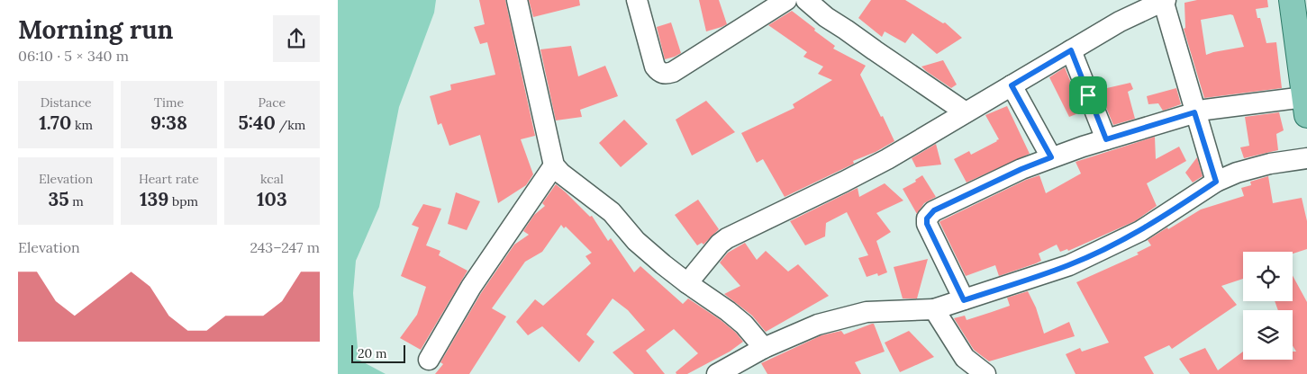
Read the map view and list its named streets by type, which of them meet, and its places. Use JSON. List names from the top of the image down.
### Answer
{
  "scale_bar": "20 m",
  "page": {
    "heading": ["Morning run", "06:10 · 5 × 340 m"],
    "stats": [
      ["Distance", "1.70 km"],
      ["Time", "9:38"],
      ["Pace", "5:40 /km"],
      ["Elevation", "35 m"],
      ["Heart rate", "139 bpm"],
      ["kcal", "103"]
    ],
    "chart": ["Elevation", "243–247 m"],
    "scale": "20 m"
  }
}
